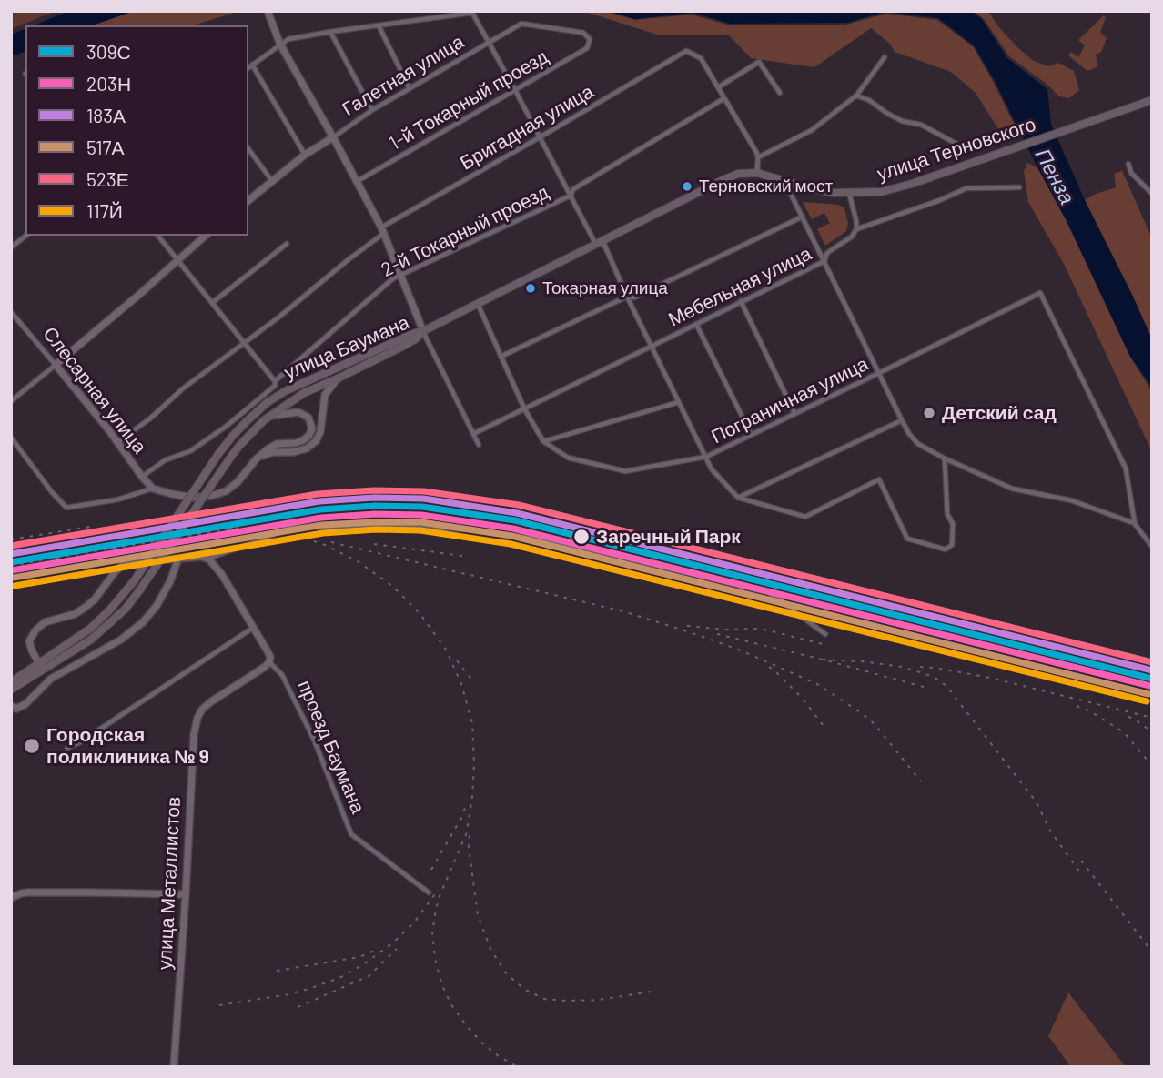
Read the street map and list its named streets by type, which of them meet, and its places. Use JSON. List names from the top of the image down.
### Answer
{
  "streets": {
    "main road": ["улица Терновского", "улица Баумана"],
    "street": [
      "Галетная улица",
      "1-й Токарный проезд",
      "Бригадная улица",
      "2-й Токарный проезд",
      "Мебельная улица",
      "Слесарная улица",
      "Пограничная улица",
      "проезд Баумана",
      "улица Металлистов"
    ]
  },
  "crossings": [
    ["Галетная улица", "1-й Токарный проезд"],
    ["Бригадная улица", "Слесарная улица"],
    ["улица Терновского", "улица Баумана"],
    ["2-й Токарный проезд", "Слесарная улица"],
    ["проезд Баумана", "улица Металлистов"]
  ],
  "water": ["Пенза"],
  "places": [
    "Терновский мост",
    "Токарная улица",
    "Детский сад",
    "Заречный Парк",
    "Городская поликлиника № 9"
  ],
  "lines": [
    "transit line 523Е",
    "transit line 183А",
    "transit line 309С",
    "transit line 203Н",
    "transit line 517А",
    "transit line 117Й"
  ],
  "legend": [
    "309С",
    "203Н",
    "183А",
    "517А",
    "523Е",
    "117Й"
  ]
}
